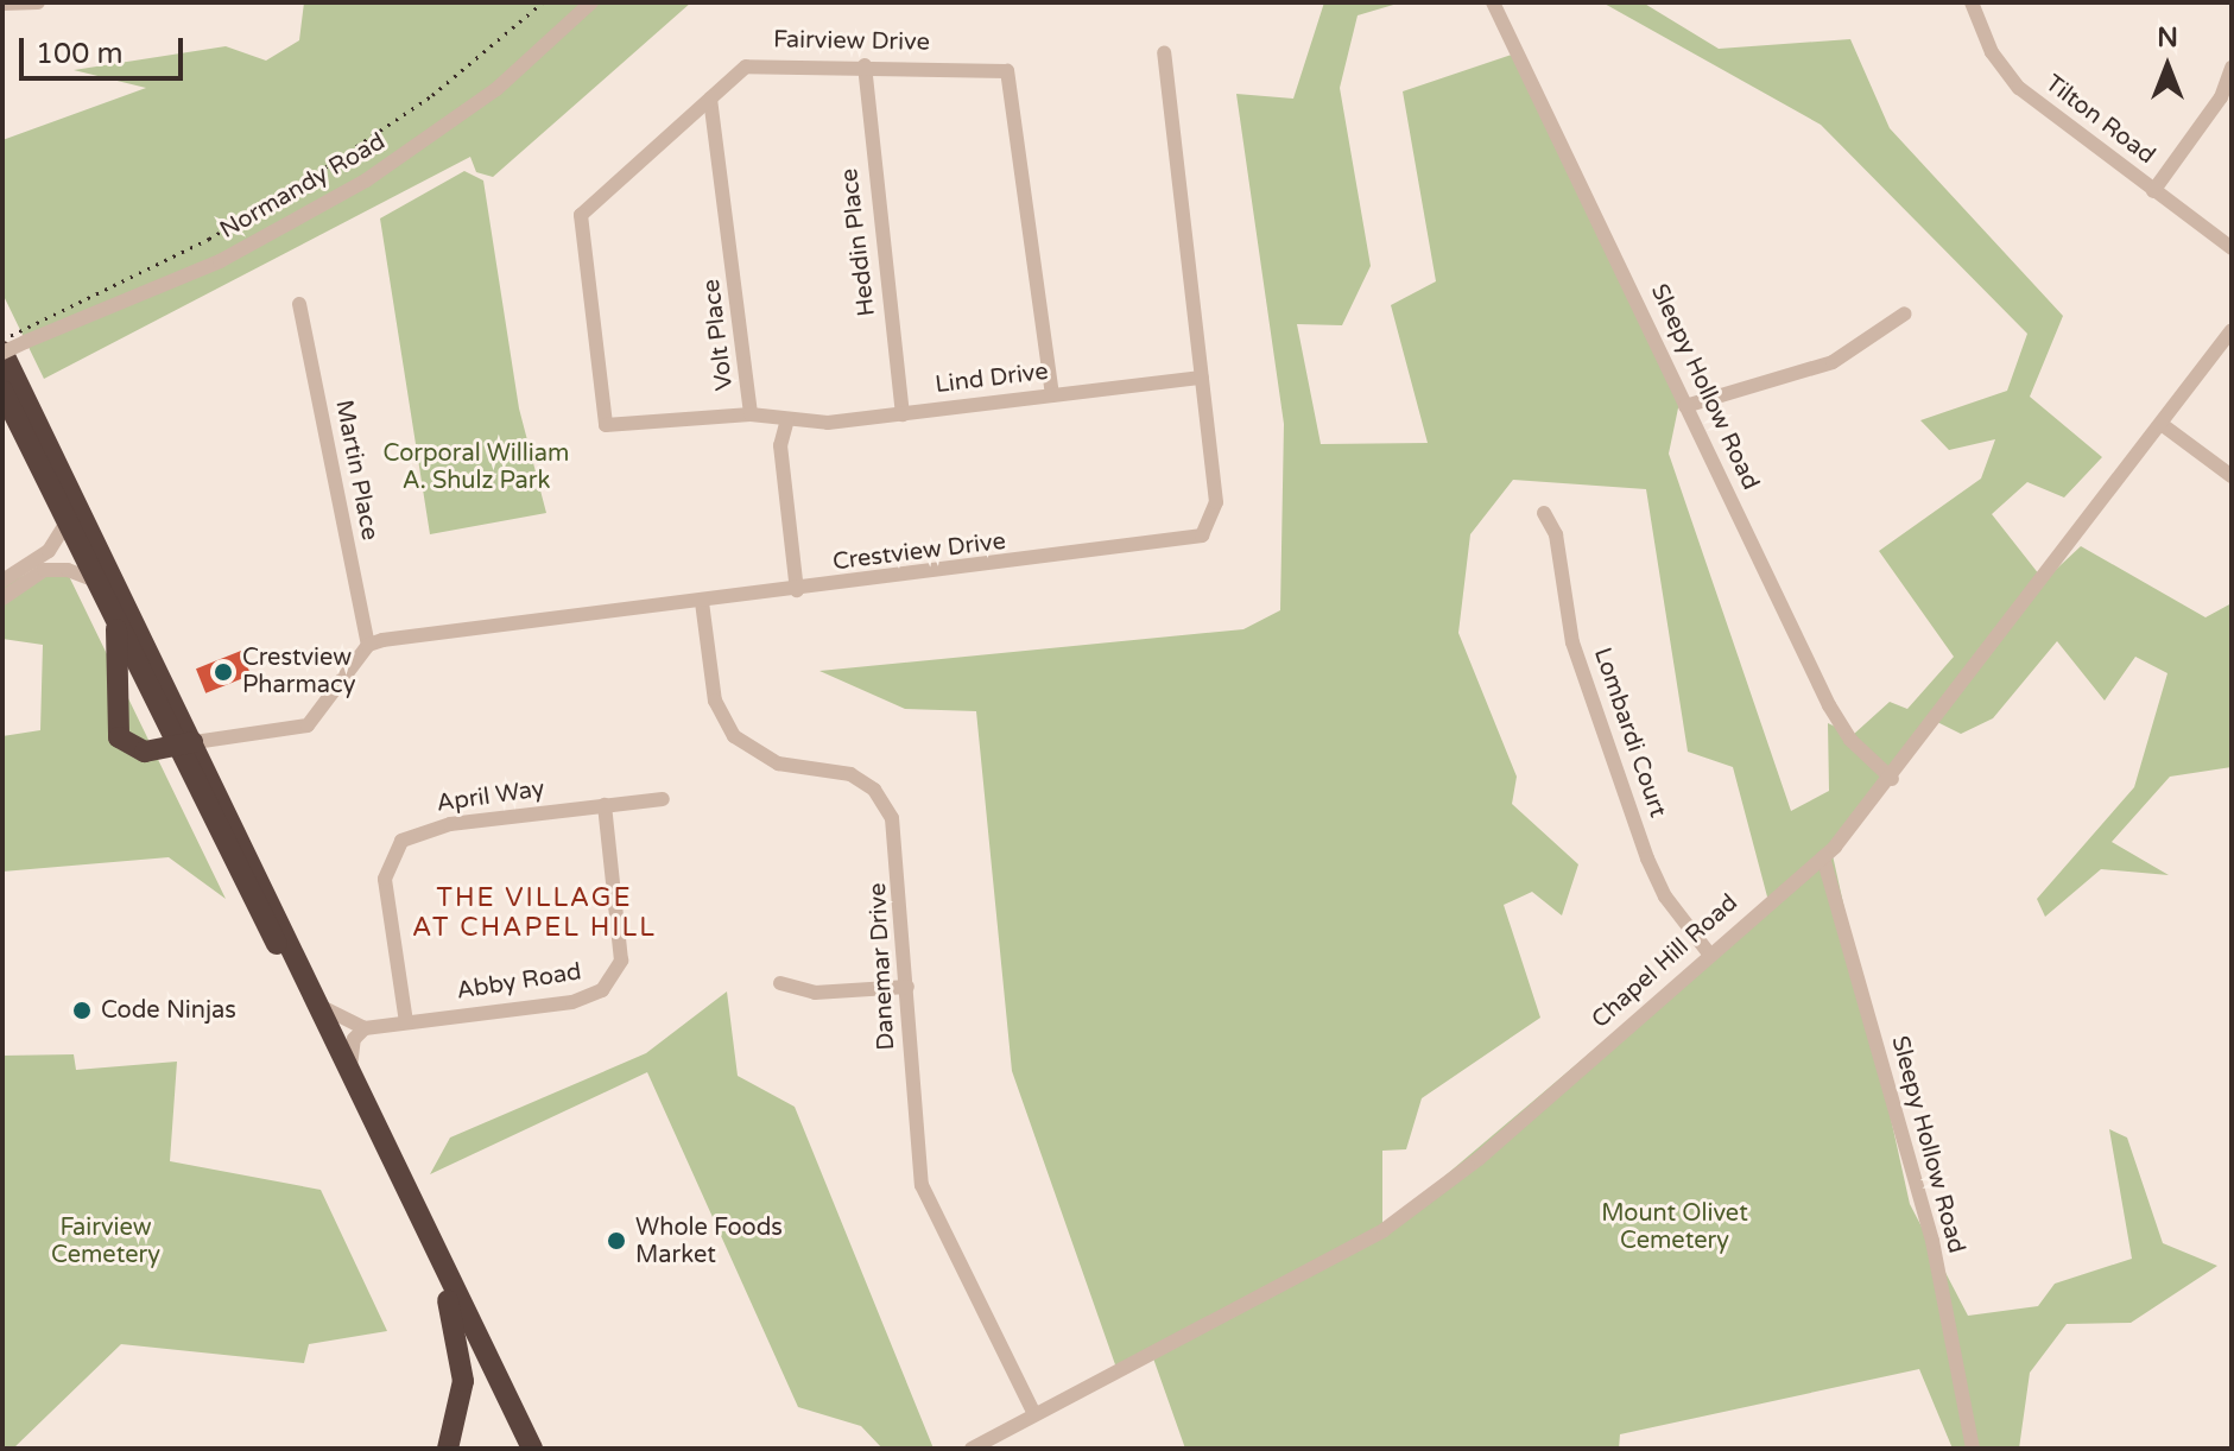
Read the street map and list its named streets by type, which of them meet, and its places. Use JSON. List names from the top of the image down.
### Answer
{
  "streets": {
    "street": [
      "Fairview Drive",
      "Tilton Road",
      "Normandy Road",
      "Heddin Place",
      "Volt Place",
      "Lind Drive",
      "Sleepy Hollow Road",
      "Martin Place",
      "Crestview Drive",
      "Lombardi Court",
      "April Way",
      "Chapel Hill Road",
      "Danemar Drive",
      "Abby Road"
    ]
  },
  "crossings": [
    ["Fairview Drive", "Heddin Place"],
    ["Fairview Drive", "Volt Place"],
    ["Fairview Drive", "Lind Drive"],
    ["Heddin Place", "Lind Drive"],
    ["Volt Place", "Lind Drive"],
    ["Lind Drive", "Crestview Drive"],
    ["Sleepy Hollow Road", "Chapel Hill Road"],
    ["Martin Place", "Crestview Drive"],
    ["Crestview Drive", "Danemar Drive"],
    ["Lombardi Court", "Chapel Hill Road"],
    ["April Way", "Abby Road"],
    ["Chapel Hill Road", "Danemar Drive"]
  ],
  "districts": ["THE VILLAGE AT CHAPEL HILL"],
  "parks": ["Corporal William A. Shulz Park", "Mount Olivet Cemetery", "Fairview Cemetery"],
  "places": ["Crestview Pharmacy", "Code Ninjas", "Whole Foods Market"],
  "scale_bar": "100 m",
  "north": "top"
}
